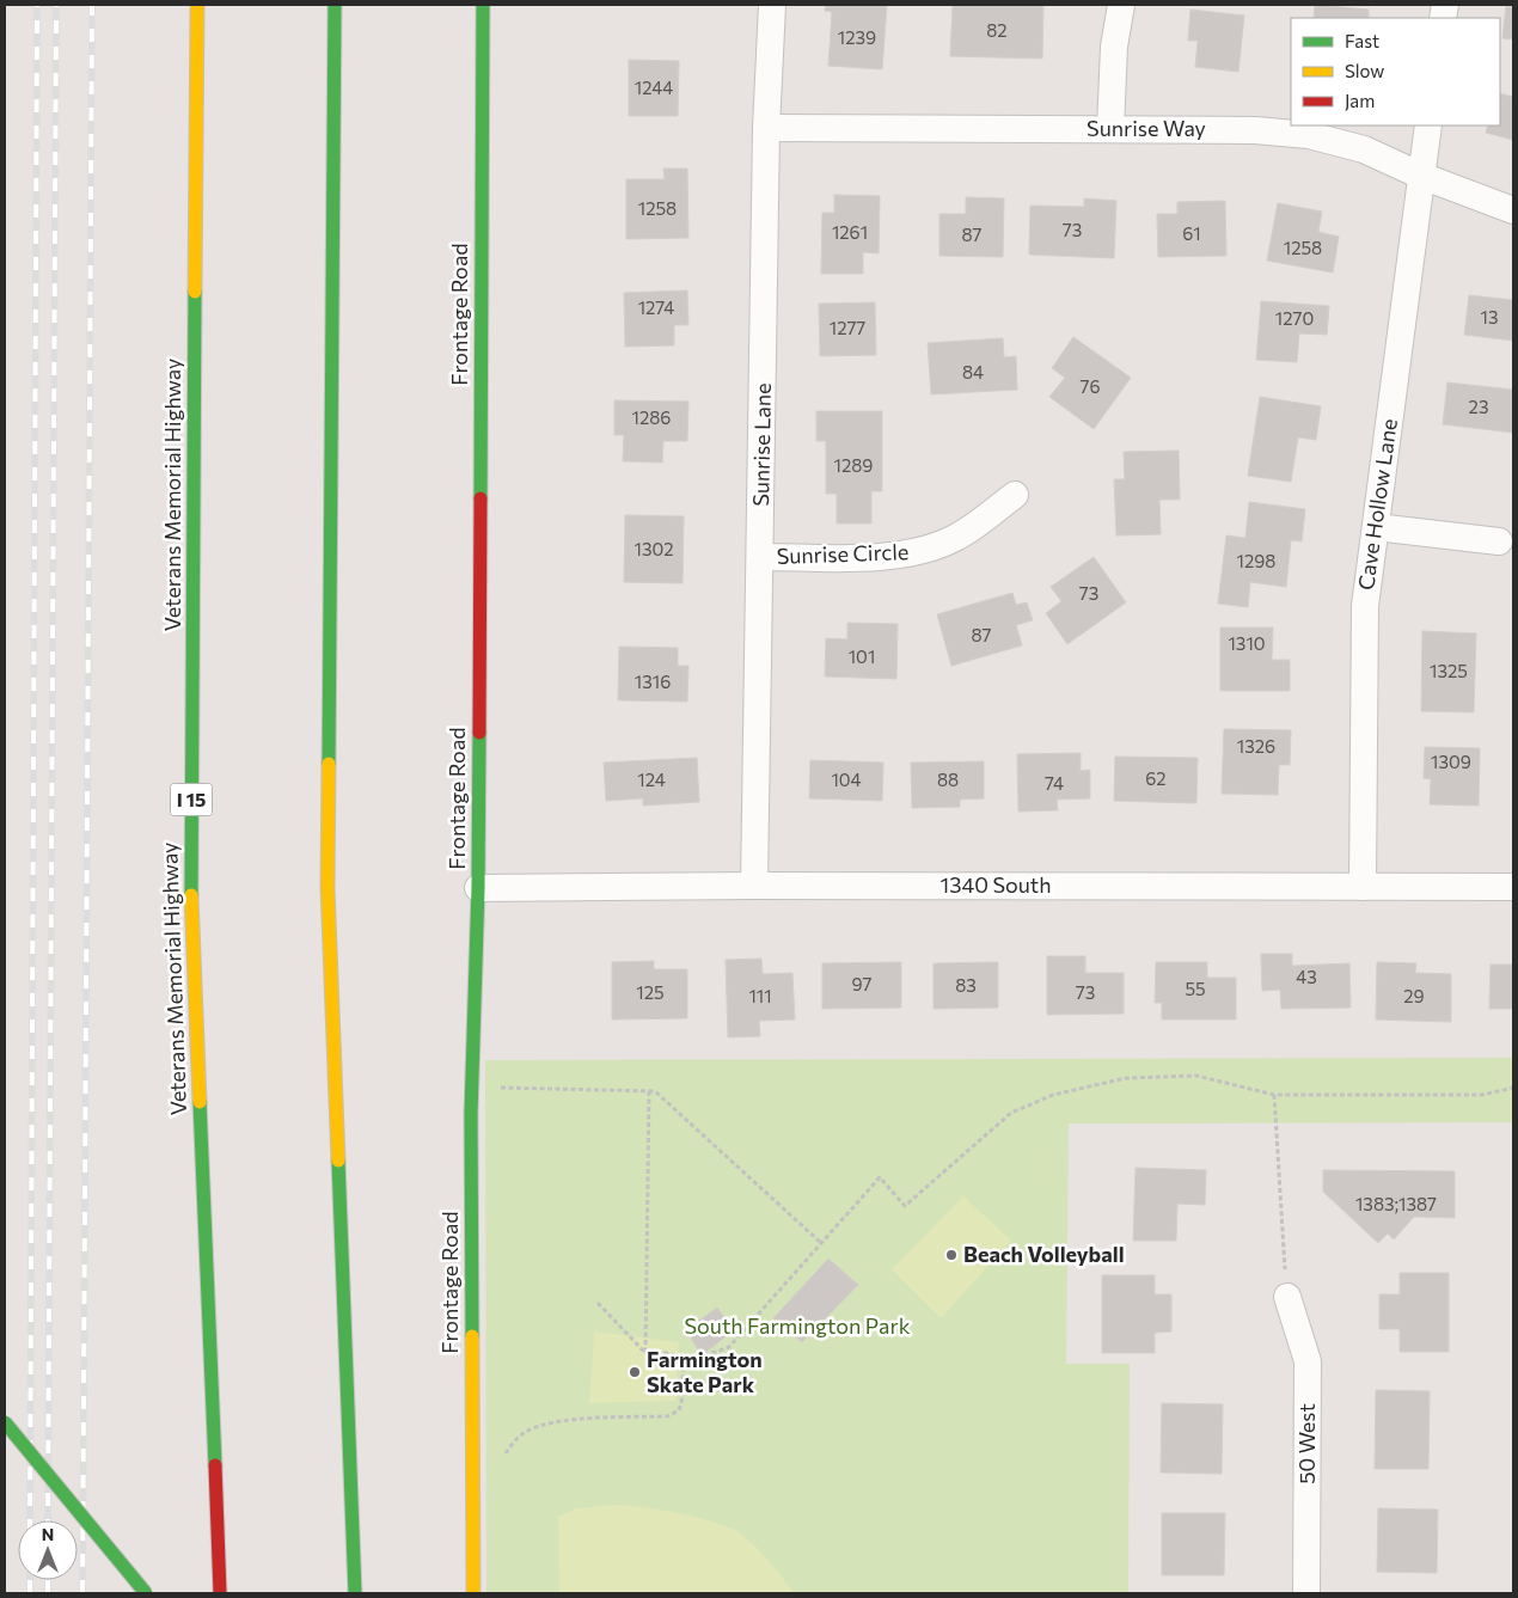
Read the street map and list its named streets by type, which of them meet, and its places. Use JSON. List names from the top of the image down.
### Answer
{
  "streets": {
    "main road": ["Frontage Road", "Veterans Memorial Highway", "I 15"],
    "street": [
      "Sunrise Way",
      "Sunrise Lane",
      "Cave Hollow Lane",
      "Sunrise Circle",
      "1340 South",
      "50 West"
    ]
  },
  "crossings": [
    ["Sunrise Way", "Sunrise Lane"],
    ["Sunrise Way", "Cave Hollow Lane"],
    ["Frontage Road", "1340 South"],
    ["Sunrise Lane", "Sunrise Circle"],
    ["Sunrise Lane", "1340 South"],
    ["Cave Hollow Lane", "1340 South"]
  ],
  "parks": ["South Farmington Park"],
  "places": ["Beach Volleyball", "Farmington Skate Park"],
  "house_numbers": [
    "82",
    "1239",
    "1244",
    "1258",
    "73",
    "1261",
    "61",
    "87",
    "1258",
    "1274",
    "13",
    "1270",
    "1277",
    "84",
    "76",
    "23",
    "1286",
    "1289",
    "1302",
    "1298",
    "73",
    "87",
    "1310",
    "101",
    "1325",
    "1316",
    "1326",
    "1309",
    "62",
    "124",
    "104",
    "88",
    "74",
    "43",
    "97",
    "83",
    "55",
    "125",
    "73",
    "111",
    "29",
    "1383;1387"
  ],
  "legend": ["Fast", "Slow", "Jam"],
  "north": "top"
}
